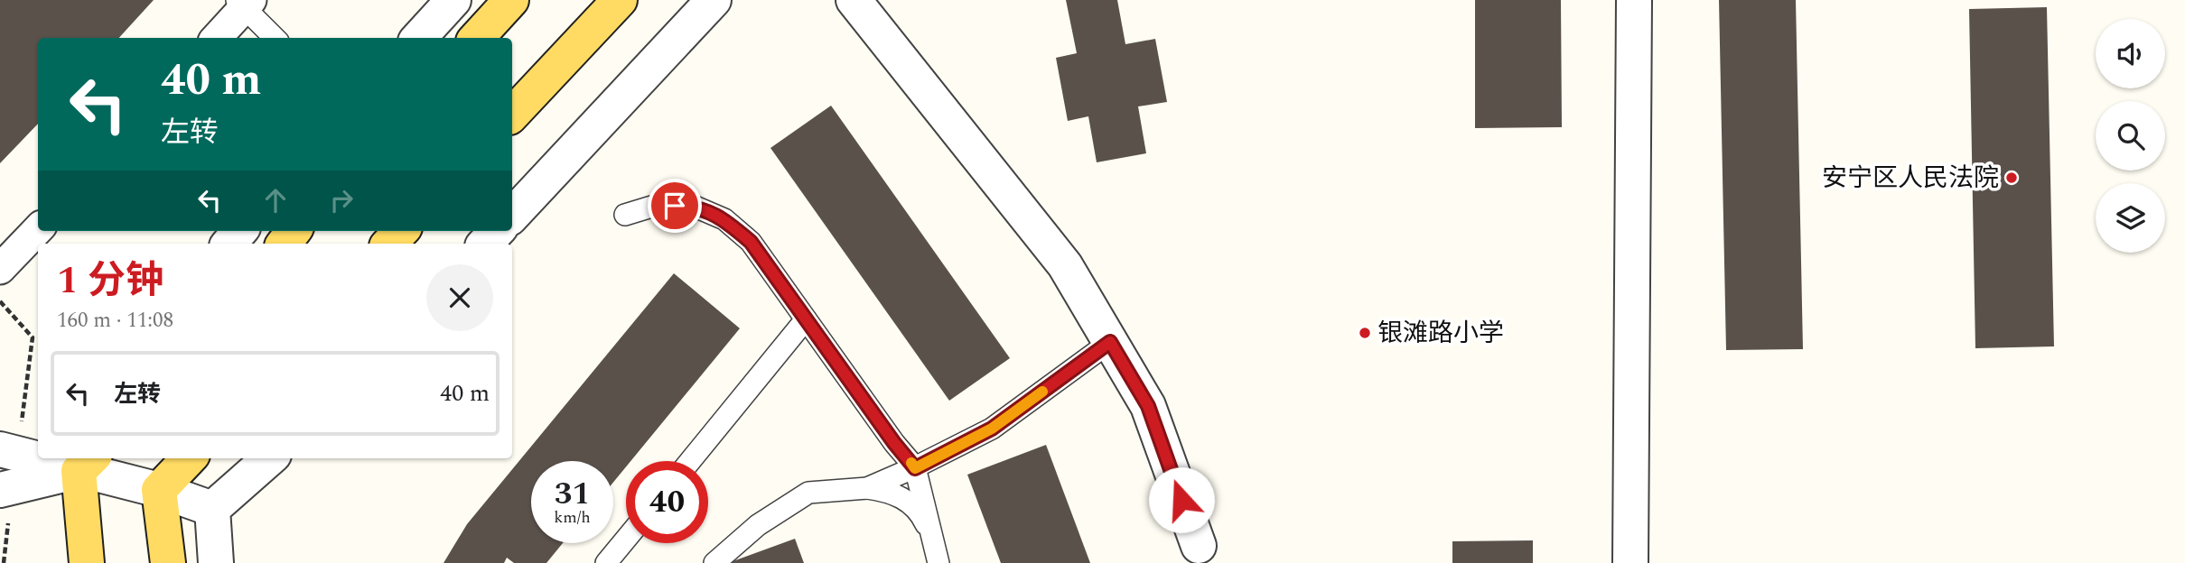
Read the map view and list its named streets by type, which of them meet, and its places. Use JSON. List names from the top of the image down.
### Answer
{
  "places": ["安宁区人民法院", "银滩路小学"],
  "page": {
    "turn": ["40 m", "左转"],
    "heading": ["1 分钟", "160 m · 11:08"],
    "list": [
      {
        "name": "左转",
        "value": "40 m"
      }
    ],
    "speed": "31 km/h",
    "limit": "40"
  }
}
